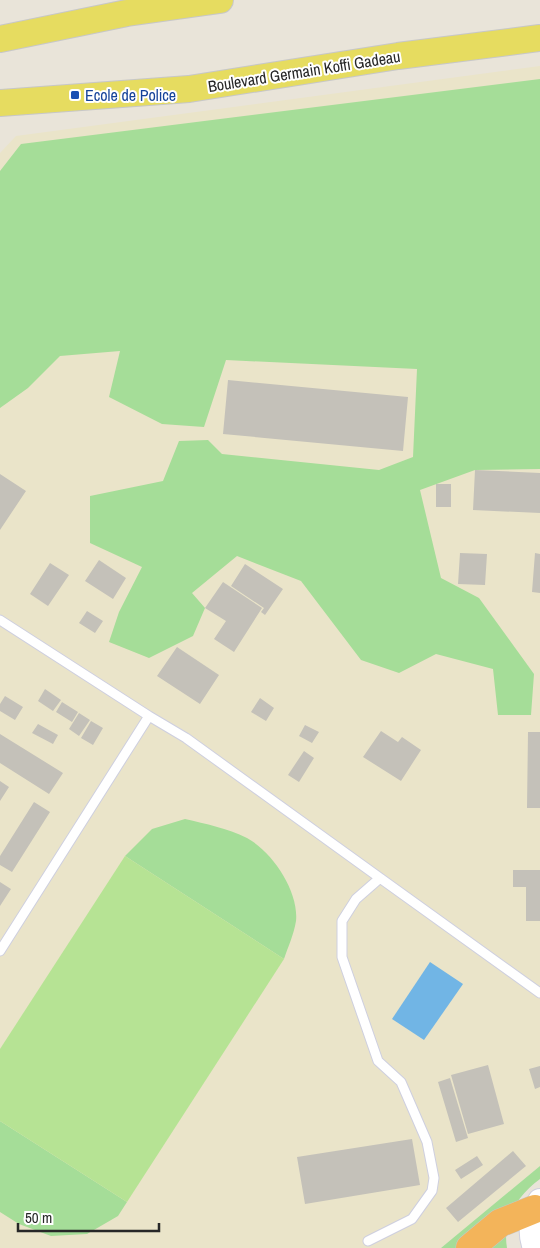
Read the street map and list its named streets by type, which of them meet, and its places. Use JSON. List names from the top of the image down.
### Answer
{
  "streets": {
    "main road": ["Boulevard Germain Koffi Gadeau"]
  },
  "places": {
    "transit": ["Ecole de Police"]
  },
  "scale_bar": "50 m"
}
